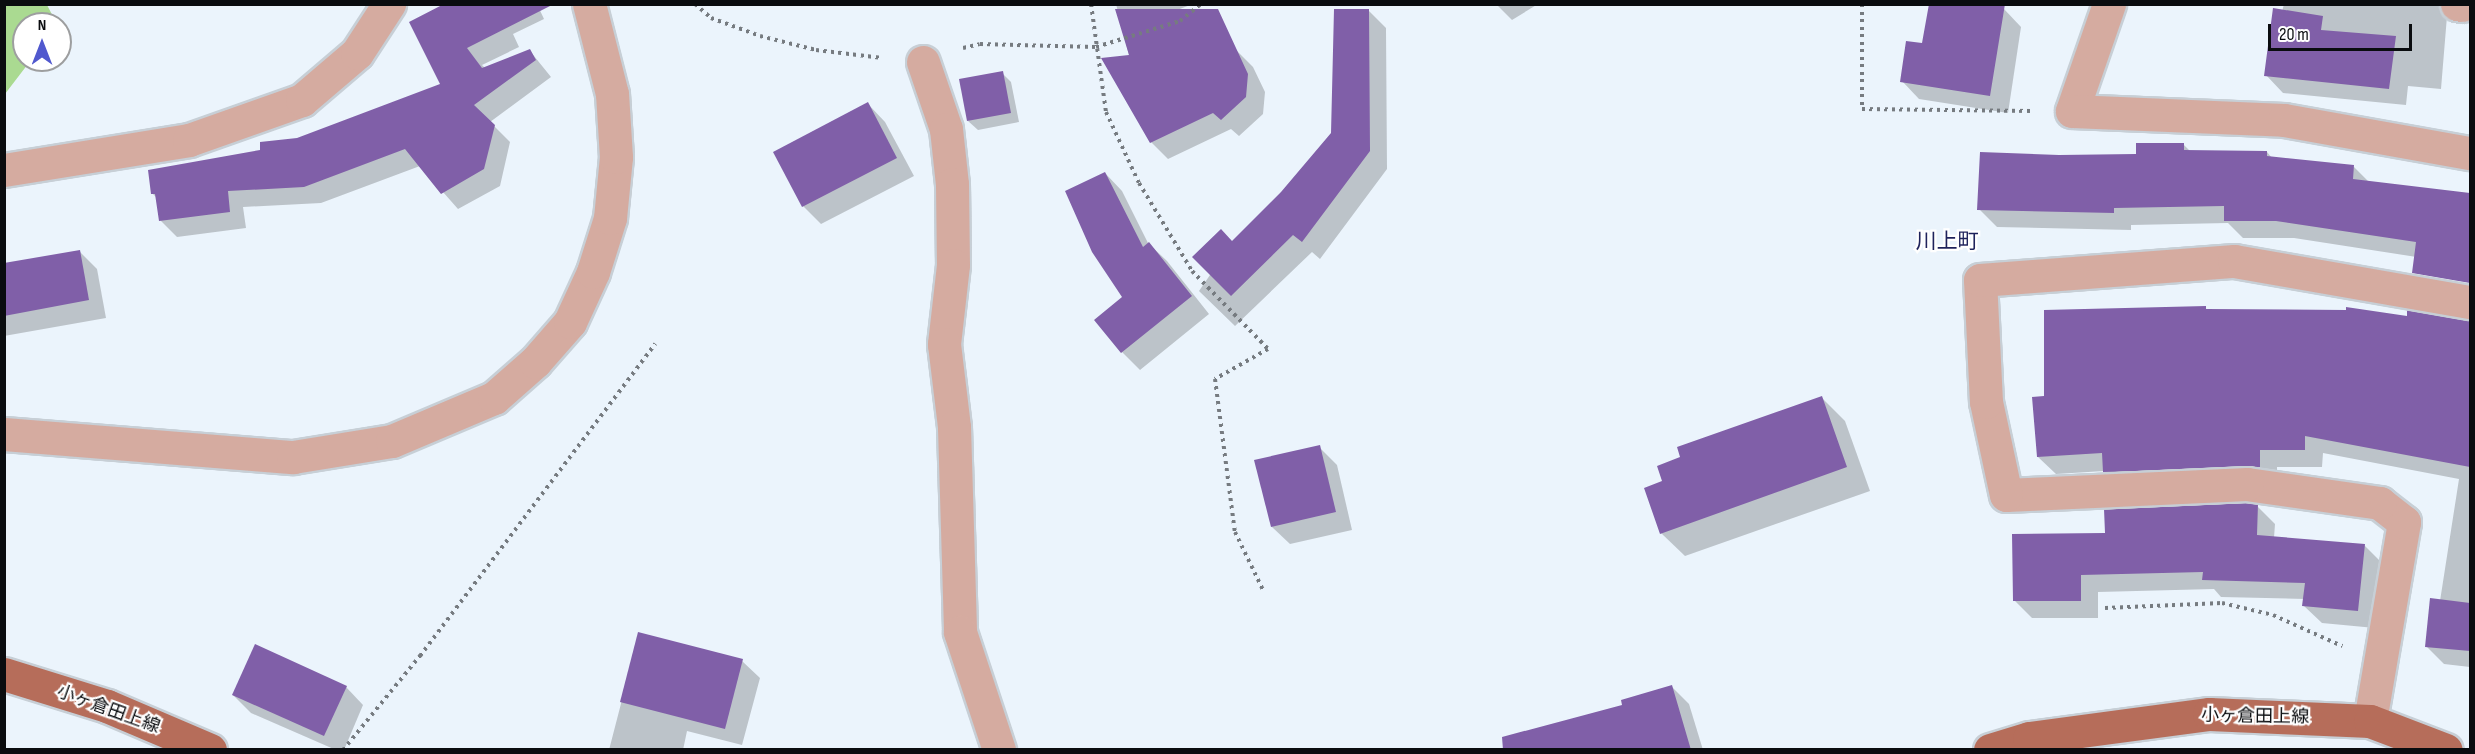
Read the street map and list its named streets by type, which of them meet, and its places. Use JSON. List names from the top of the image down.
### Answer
{
  "streets": {
    "main road": ["小ヶ倉田上線"]
  },
  "districts": ["川上町"],
  "scale_bar": "20 m",
  "north": "top"
}
